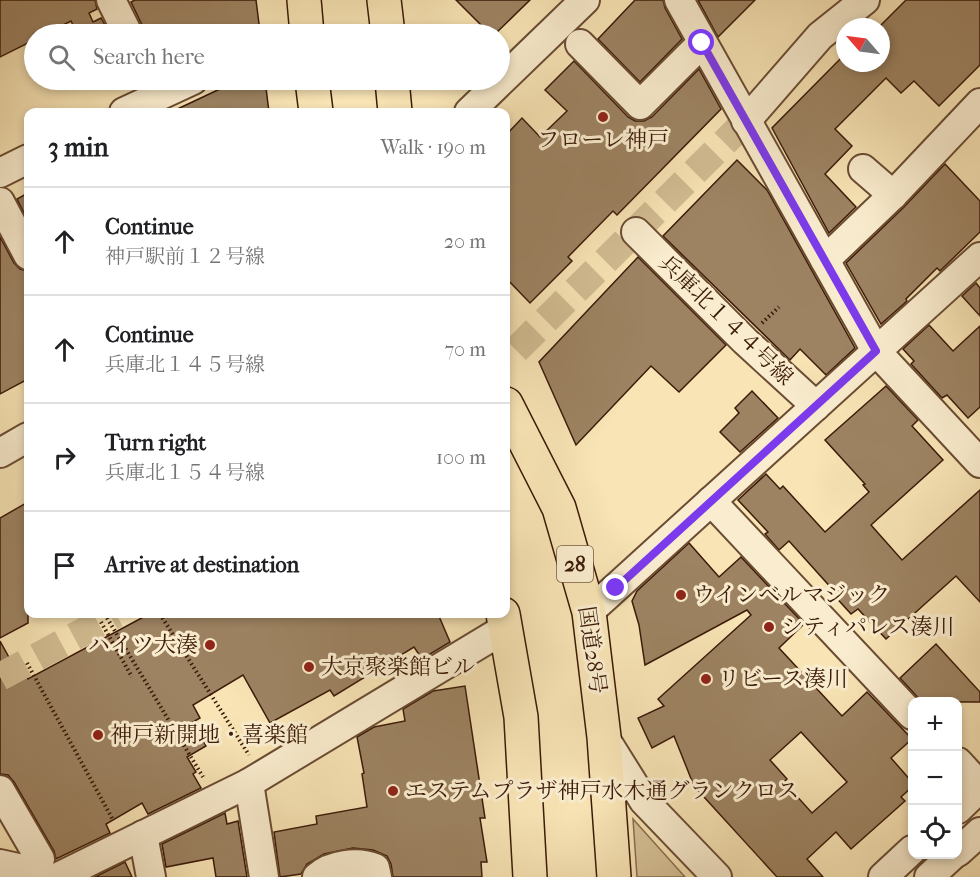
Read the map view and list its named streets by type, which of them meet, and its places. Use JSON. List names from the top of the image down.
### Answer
{
  "streets": {
    "highway": ["28", "国道28号"],
    "street": ["兵庫北１４４号線"]
  },
  "places": [
    "フローレ神戸",
    "ウインベルマジック",
    "シティパレス湊川",
    "ハイツ大湊",
    "大京聚楽館ビル",
    "リビース湊川",
    "神戸新開地・喜楽館",
    "エステムプラザ神戸水木通グランクロス"
  ],
  "north": "top left",
  "page": {
    "search": "Search here",
    "heading": ["3 min", "Walk · 190 m"],
    "list": [
      ["Continue", "神戸駅前１２号線", "20 m"],
      ["Continue", "兵庫北１４５号線", "70 m"],
      ["Turn right", "兵庫北１５４号線", "100 m"],
      "Arrive at destination"
    ],
    "map_buttons": ["+", "−"]
  }
}
